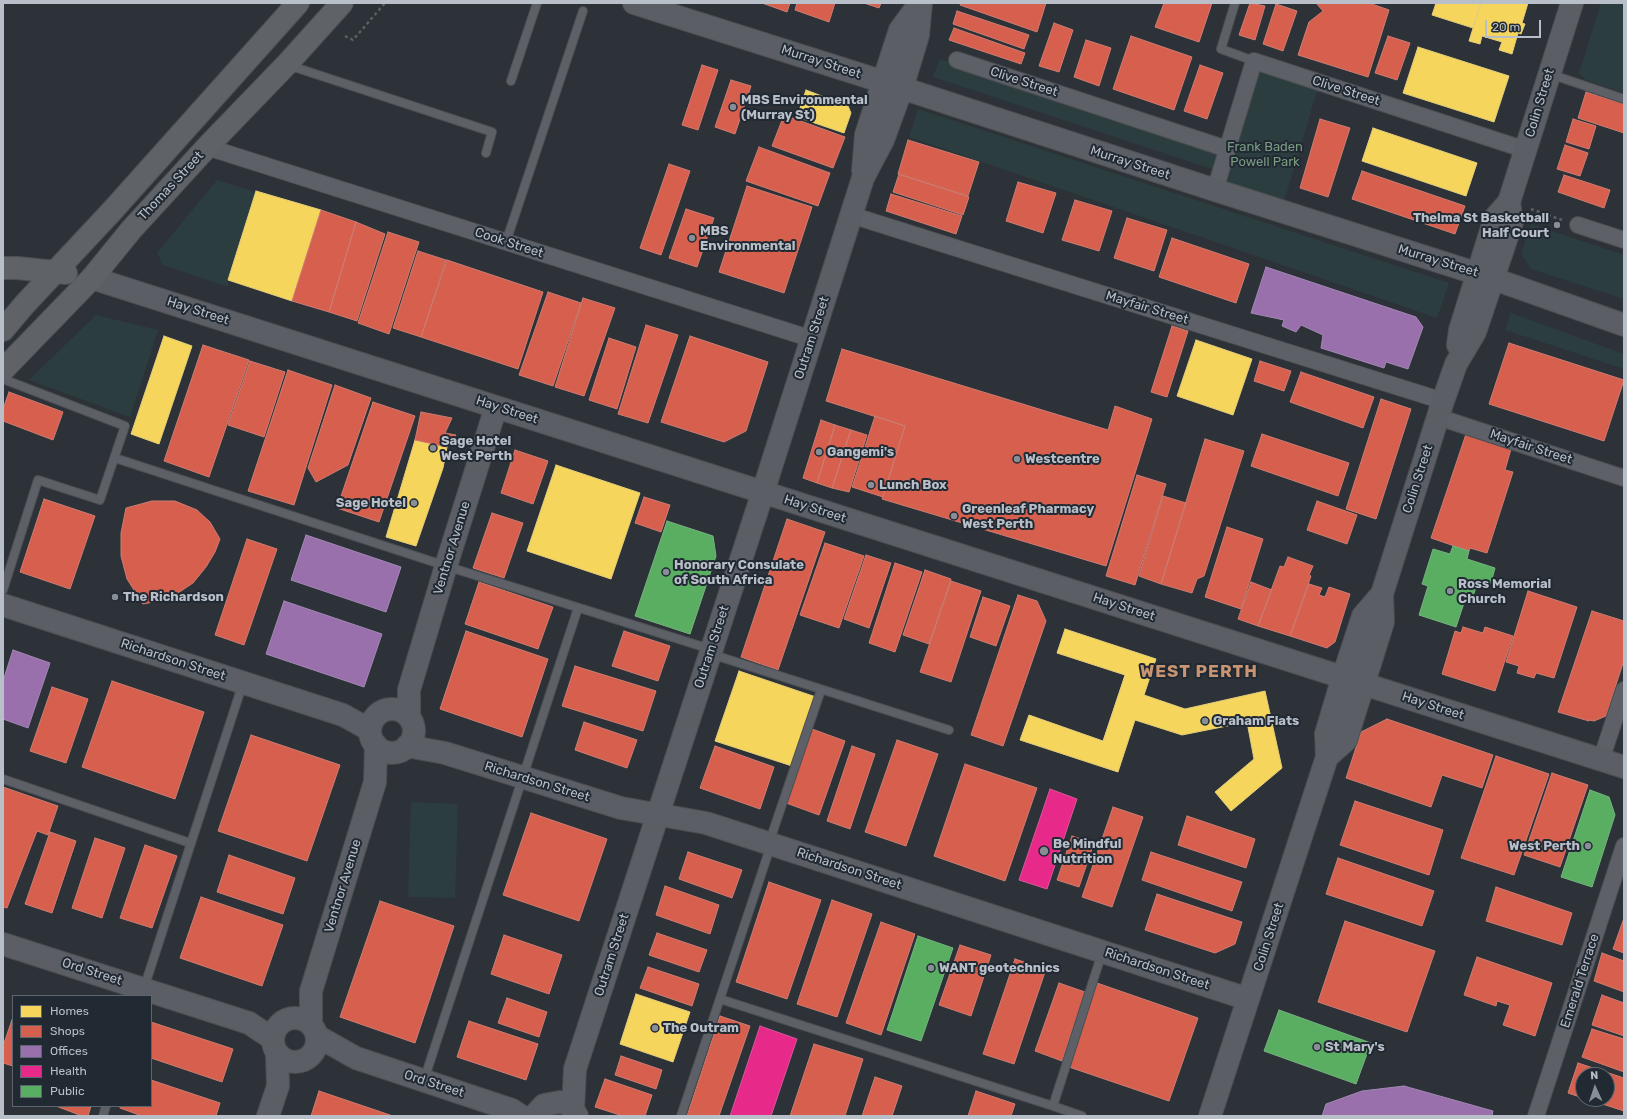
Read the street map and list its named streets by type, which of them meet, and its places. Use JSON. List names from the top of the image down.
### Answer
{
  "streets": {
    "main road": ["Thomas Street", "Hay Street"],
    "street": [
      "Murray Street",
      "Clive Street",
      "Colin Street",
      "Cook Street",
      "Mayfair Street",
      "Outram Street",
      "Ventnor Avenue",
      "Richardson Street",
      "Ord Street",
      "Emerald Terrace"
    ]
  },
  "crossings": [
    ["Murray Street", "Colin Street"],
    ["Murray Street", "Outram Street"],
    ["Clive Street", "Colin Street"],
    ["Colin Street", "Mayfair Street"],
    ["Colin Street", "Hay Street"],
    ["Colin Street", "Richardson Street"],
    ["Thomas Street", "Cook Street"],
    ["Thomas Street", "Hay Street"],
    ["Cook Street", "Outram Street"],
    ["Mayfair Street", "Outram Street"],
    ["Hay Street", "Outram Street"],
    ["Hay Street", "Ventnor Avenue"],
    ["Outram Street", "Richardson Street"],
    ["Outram Street", "Ord Street"],
    ["Ventnor Avenue", "Richardson Street"],
    ["Ventnor Avenue", "Ord Street"]
  ],
  "districts": ["WEST PERTH"],
  "parks": ["Frank Baden Powell Park"],
  "places": [
    "MBS Environmental (Murray St)",
    "Thelma St Basketball Half Court",
    "MBS Environmental",
    "Sage Hotel West Perth",
    "Gangemi's",
    "Westcentre",
    "Lunch Box",
    "Sage Hotel",
    "Greenleaf Pharmacy West Perth",
    "Honorary Consulate of South Africa",
    "Ross Memorial Church",
    "The Richardson",
    "Graham Flats",
    "West Perth",
    "Be Mindful Nutrition",
    "WANT geotechnics",
    "The Outram",
    "St Mary's"
  ],
  "legend": [
    "Homes",
    "Shops",
    "Offices",
    "Health",
    "Public"
  ],
  "scale_bar": "20 m",
  "north": "top"
}
